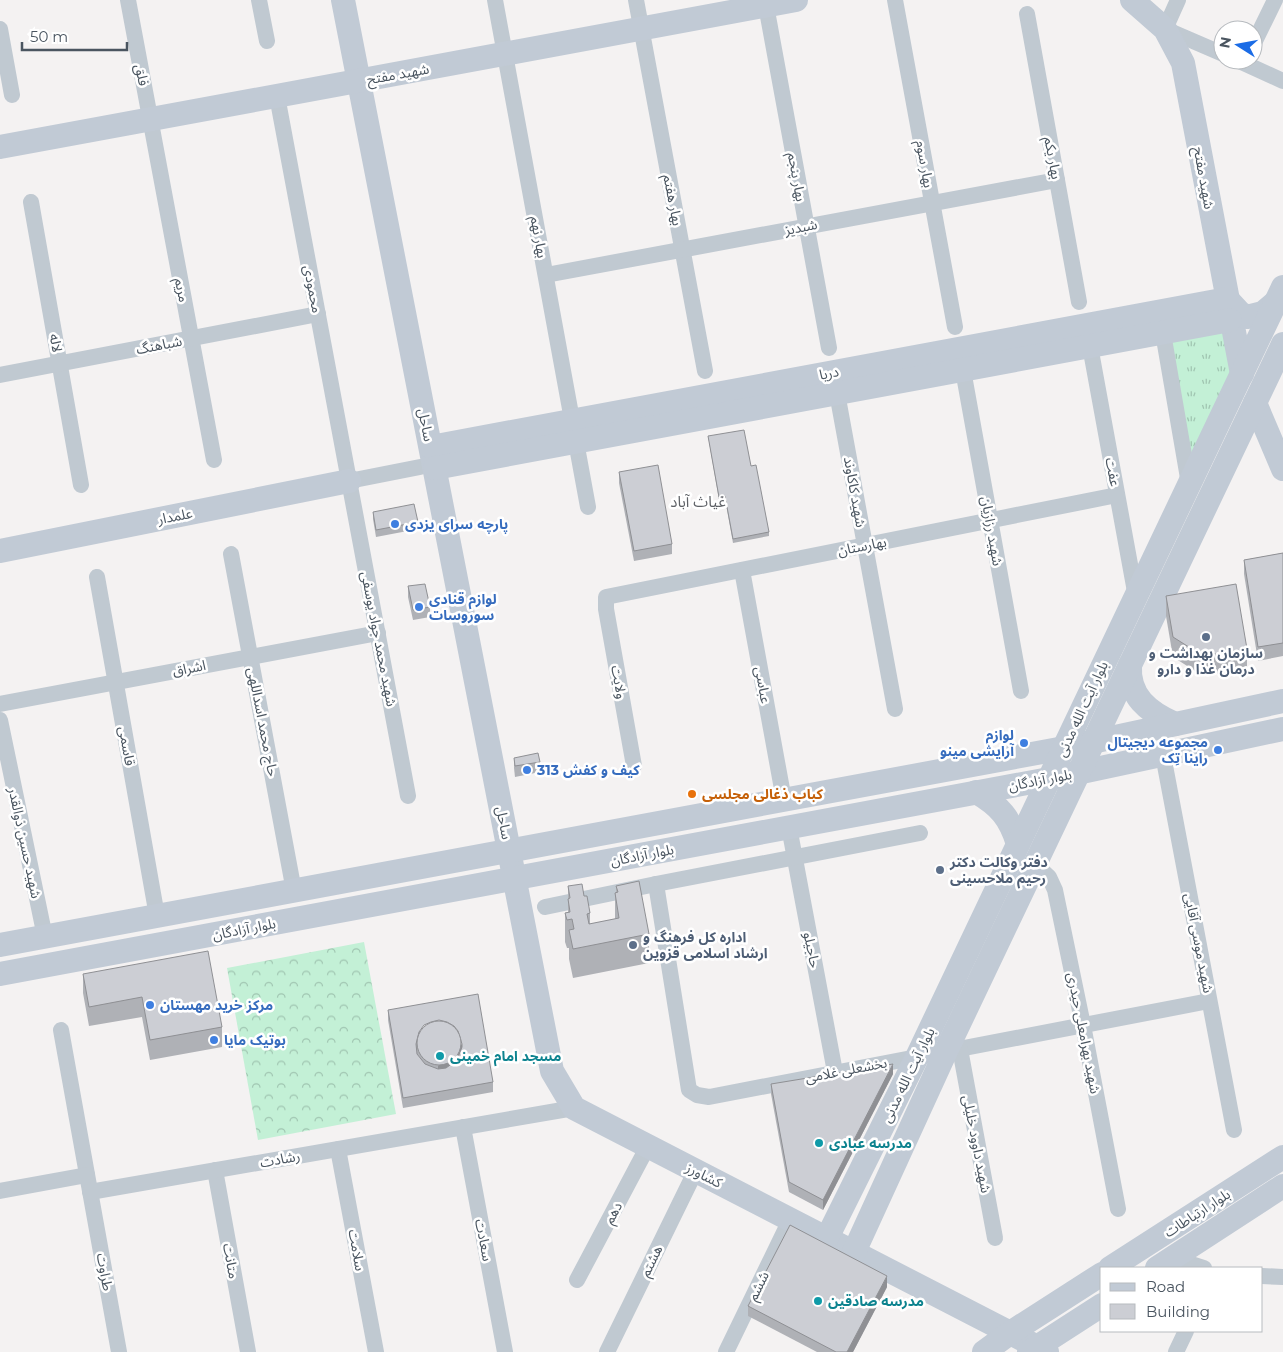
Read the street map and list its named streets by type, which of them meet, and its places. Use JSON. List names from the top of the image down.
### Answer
{
  "streets": {
    "street": [
      "شهید مفتح",
      "فلق",
      "بهار یکم",
      "بهار سوم",
      "بهار پنجم",
      "بهار هفتم",
      "شبدیز",
      "بهار نهم",
      "محمودی",
      "مریم",
      "لاله",
      "شباهنگ",
      "دریا",
      "ساحل",
      "عفت",
      "شهید کاکاوند",
      "علمدار",
      "شهید رزازیان",
      "بهارستان",
      "شهید محمد جواد یوسفی",
      "اشراق",
      "ولایت",
      "عباسی",
      "بلوار آیت الله مدنی",
      "حاج محمد اسداللهی",
      "قاسمی",
      "بلوار آزادگان",
      "شهید حسین ذوالقدر",
      "شهید موسی آقایی",
      "حاجیلو",
      "شهید بهرامعلی حیدری",
      "بخشعلی غلامی",
      "شهید داوود خلیلی",
      "رشادت",
      "کشاورز",
      "دهم",
      "بلوار ارتباطات",
      "سعادت",
      "سلامت",
      "متانت",
      "هشتم",
      "طراوت",
      "ششم"
    ]
  },
  "crossings": [
    ["شهید مفتح", "فلق"],
    ["شهید مفتح", "بهار پنجم"],
    ["شهید مفتح", "بهار هفتم"],
    ["شهید مفتح", "بهار نهم"],
    ["شهید مفتح", "محمودی"],
    ["شهید مفتح", "مریم"],
    ["شهید مفتح", "دریا"],
    ["شهید مفتح", "ساحل"],
    ["شهید مفتح", "بلوار آیت الله مدنی"],
    ["فلق", "مریم"],
    ["بهار یکم", "شبدیز"],
    ["بهار سوم", "شبدیز"],
    ["بهار سوم", "دریا"],
    ["بهار سوم", "شهید رزازیان"],
    ["بهار پنجم", "شبدیز"],
    ["بهار هفتم", "شبدیز"],
    ["شبدیز", "بهار نهم"],
    ["بهار نهم", "دریا"],
    ["محمودی", "شباهنگ"],
    ["محمودی", "علمدار"],
    ["محمودی", "شهید محمد جواد یوسفی"],
    ["مریم", "شباهنگ"],
    ["لاله", "شباهنگ"],
    ["دریا", "ساحل"],
    ["دریا", "عفت"],
    ["دریا", "شهید کاکاوند"],
    ["دریا", "شهید رزازیان"],
    ["ساحل", "بلوار آزادگان"],
    ["عفت", "بهارستان"],
    ["عفت", "بلوار آیت الله مدنی"],
    ["شهید کاکاوند", "بهارستان"],
    ["علمدار", "شهید محمد جواد یوسفی"],
    ["شهید رزازیان", "بهارستان"],
    ["بهارستان", "ولایت"],
    ["بهارستان", "عباسی"],
    ["شهید محمد جواد یوسفی", "اشراق"],
    ["اشراق", "حاج محمد اسداللهی"],
    ["اشراق", "قاسمی"],
    ["عباسی", "بلوار آزادگان"],
    ["بلوار آیت الله مدنی", "بلوار آزادگان"],
    ["بلوار آیت الله مدنی", "شهید بهرامعلی حیدری"],
    ["بلوار آیت الله مدنی", "بخشعلی غلامی"],
    ["بلوار آیت الله مدنی", "شهید داوود خلیلی"],
    ["بلوار آیت الله مدنی", "کشاورز"],
    ["حاج محمد اسداللهی", "بلوار آزادگان"],
    ["قاسمی", "بلوار آزادگان"],
    ["بلوار آزادگان", "شهید حسین ذوالقدر"],
    ["بلوار آزادگان", "شهید موسی آقایی"],
    ["بلوار آزادگان", "حاجیلو"],
    ["شهید موسی آقایی", "بخشعلی غلامی"],
    ["حاجیلو", "بخشعلی غلامی"],
    ["شهید بهرامعلی حیدری", "بخشعلی غلامی"],
    ["بخشعلی غلامی", "شهید داوود خلیلی"],
    ["رشادت", "کشاورز"],
    ["رشادت", "سعادت"],
    ["رشادت", "سلامت"],
    ["رشادت", "متانت"],
    ["رشادت", "طراوت"],
    ["کشاورز", "دهم"],
    ["کشاورز", "هشتم"],
    ["کشاورز", "ششم"]
  ],
  "districts": ["غیاث آباد"],
  "places": [
    "پارچه سرای یزدی",
    "لوازم قنادی سوروسات",
    "سازمان بهداشت و درمان غذا و دارو",
    "لوازم آرایشی مینو",
    "مجموعه دیجیتال راینا تِک",
    "کیف و کفش 313",
    "کباب ذغالی مجلسی",
    "دفتر وکالت دکتر رحیم ملاحسینی",
    "اداره کل فرهنگ و ارشاد اسلامی قزوین",
    "مرکز خرید مهستان",
    "بوتیک مایا",
    "مسجد امام خمینی",
    "مدرسه عبادی",
    "مدرسه صادقین"
  ],
  "legend": ["Road", "Building"],
  "scale_bar": "50 m",
  "north": "left"
}
